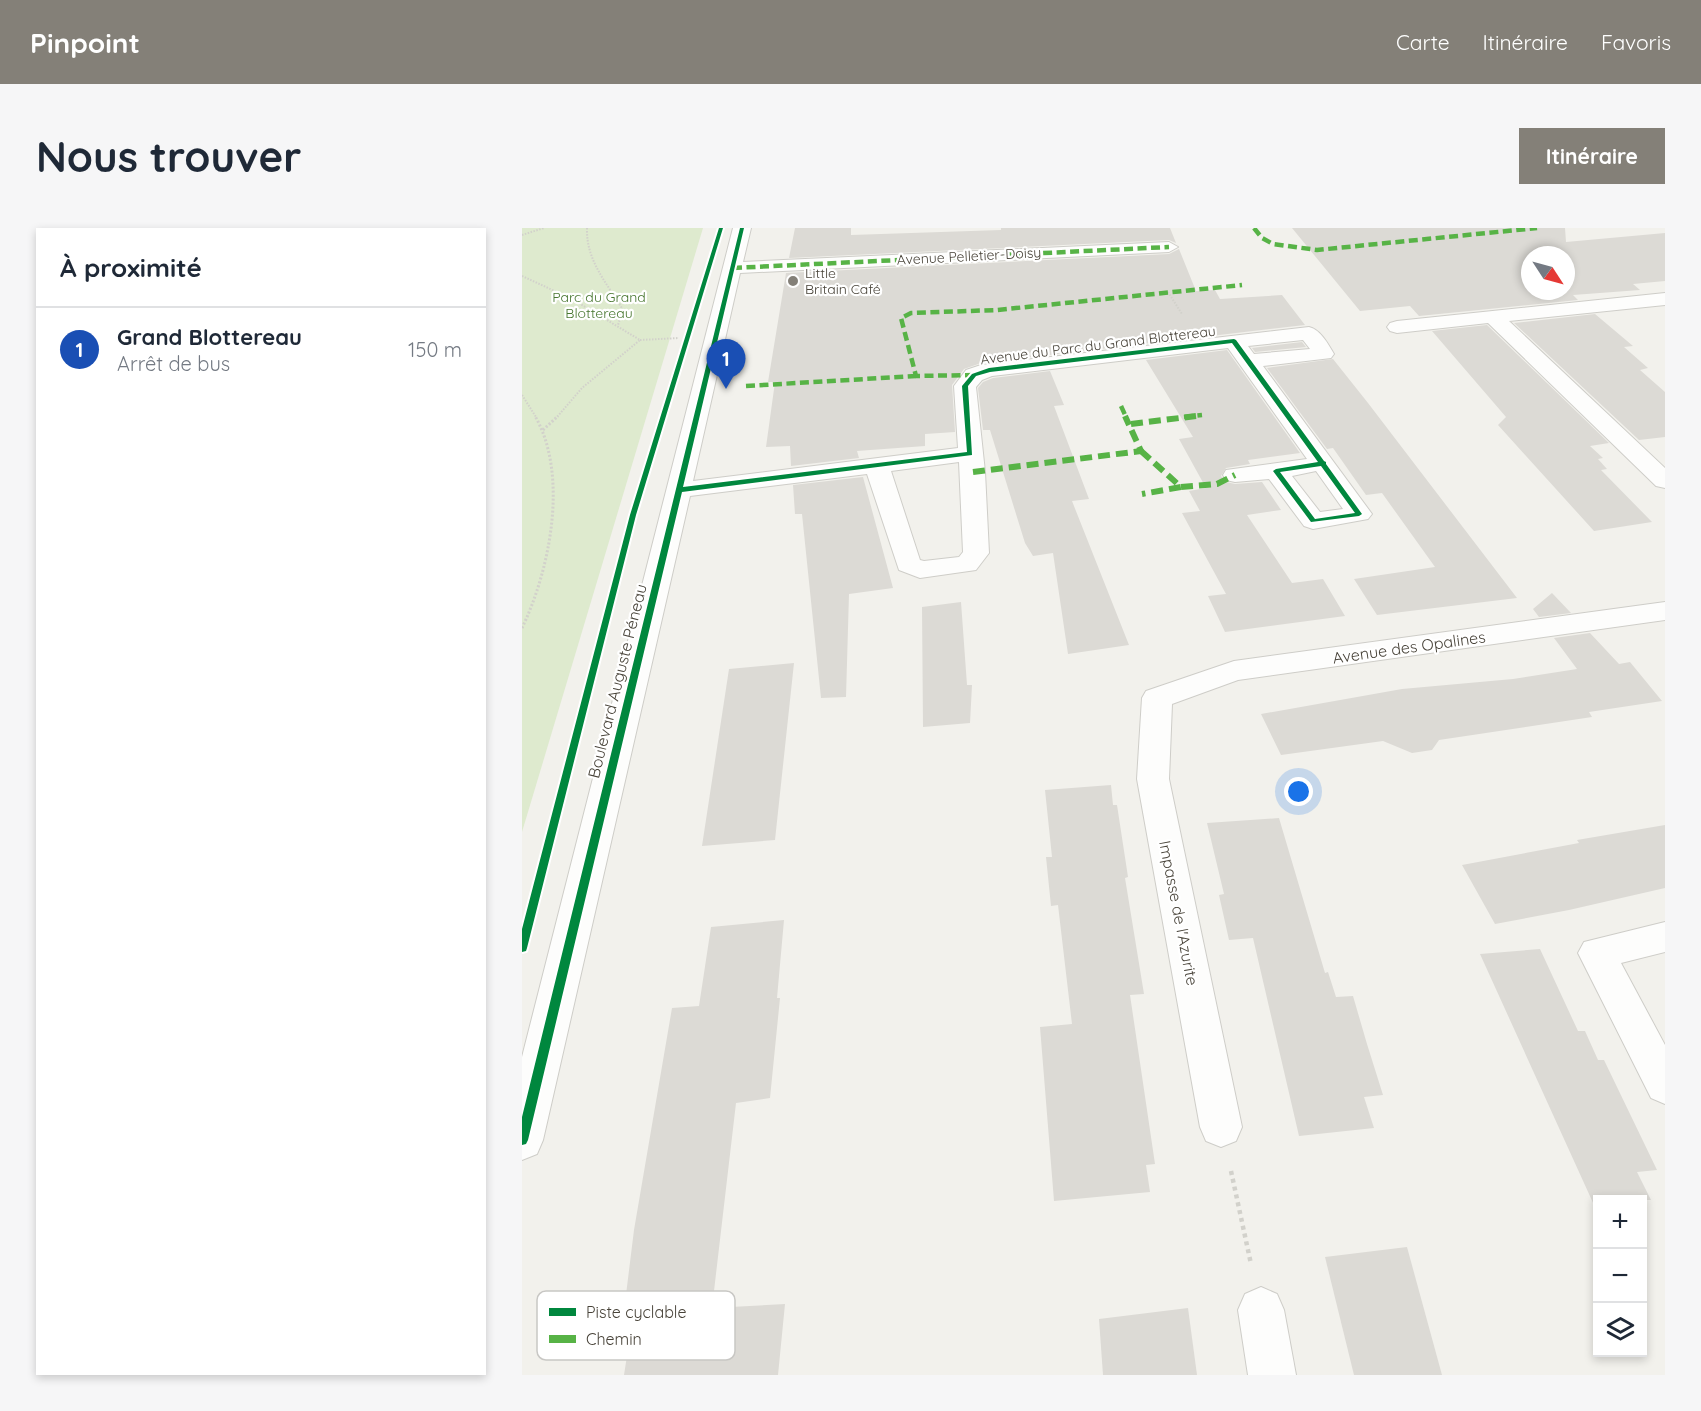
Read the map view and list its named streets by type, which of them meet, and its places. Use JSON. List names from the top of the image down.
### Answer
{
  "streets": {
    "street": [
      "Avenue Pelletier-Doisy",
      "Avenue du Parc du Grand Blottereau",
      "Avenue des Opalines",
      "Boulevard Auguste Péneau",
      "Impasse de l'Azurite"
    ]
  },
  "crossings": [
    ["Avenue Pelletier-Doisy", "Boulevard Auguste Péneau"],
    ["Avenue des Opalines", "Impasse de l'Azurite"]
  ],
  "parks": ["Parc du Grand Blottereau"],
  "places": ["Little Britain Café"],
  "legend": ["Piste cyclable", "Chemin"],
  "north": "bottom right",
  "page": {
    "header": "Pinpoint",
    "nav": ["Carte", "Itinéraire", "Favoris"],
    "buttons": "Itinéraire",
    "title": "Nous trouver",
    "heading": "À proximité",
    "list": [
      {
        "mark": "1",
        "name": "Grand Blottereau",
        "note": "Arrêt de bus",
        "value": "150 m"
      }
    ],
    "pins": "1",
    "map_buttons": ["+", "−"]
  }
}
